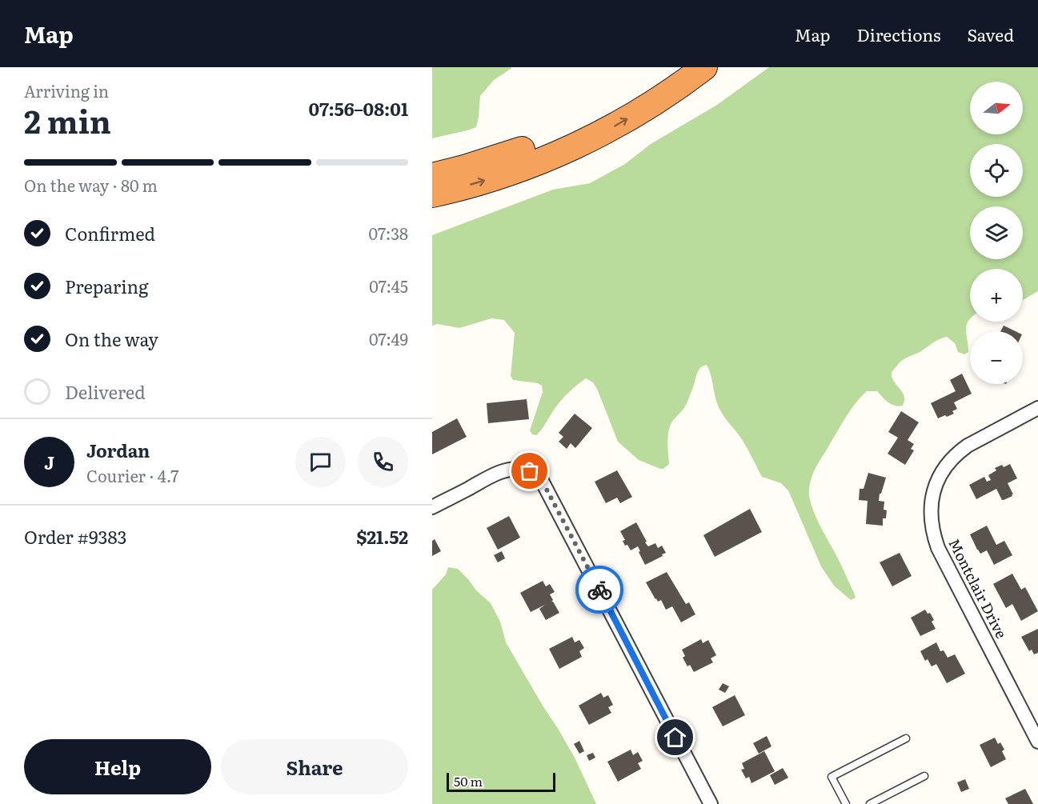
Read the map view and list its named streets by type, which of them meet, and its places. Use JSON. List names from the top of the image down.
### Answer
{
  "streets": {
    "street": ["Montclair Drive"]
  },
  "scale_bar": "50 m",
  "north": "right",
  "page": {
    "header": "Map",
    "nav": ["Map", "Directions", "Saved"],
    "heading": ["2 min", "Arriving in", "07:56–08:01"],
    "panel": [
      "Jordan",
      "Courier · 4.7",
      "Order #9383",
      "$21.52"
    ],
    "map_buttons": ["+", "−"],
    "bar": "On the way · 80 m",
    "list": [
      ["Confirmed", "07:38"],
      ["Preparing", "07:45"],
      ["On the way", "07:49"],
      "Delivered"
    ],
    "round": "J",
    "buttons": ["Help", "Share"],
    "scale": "50 m"
  }
}
